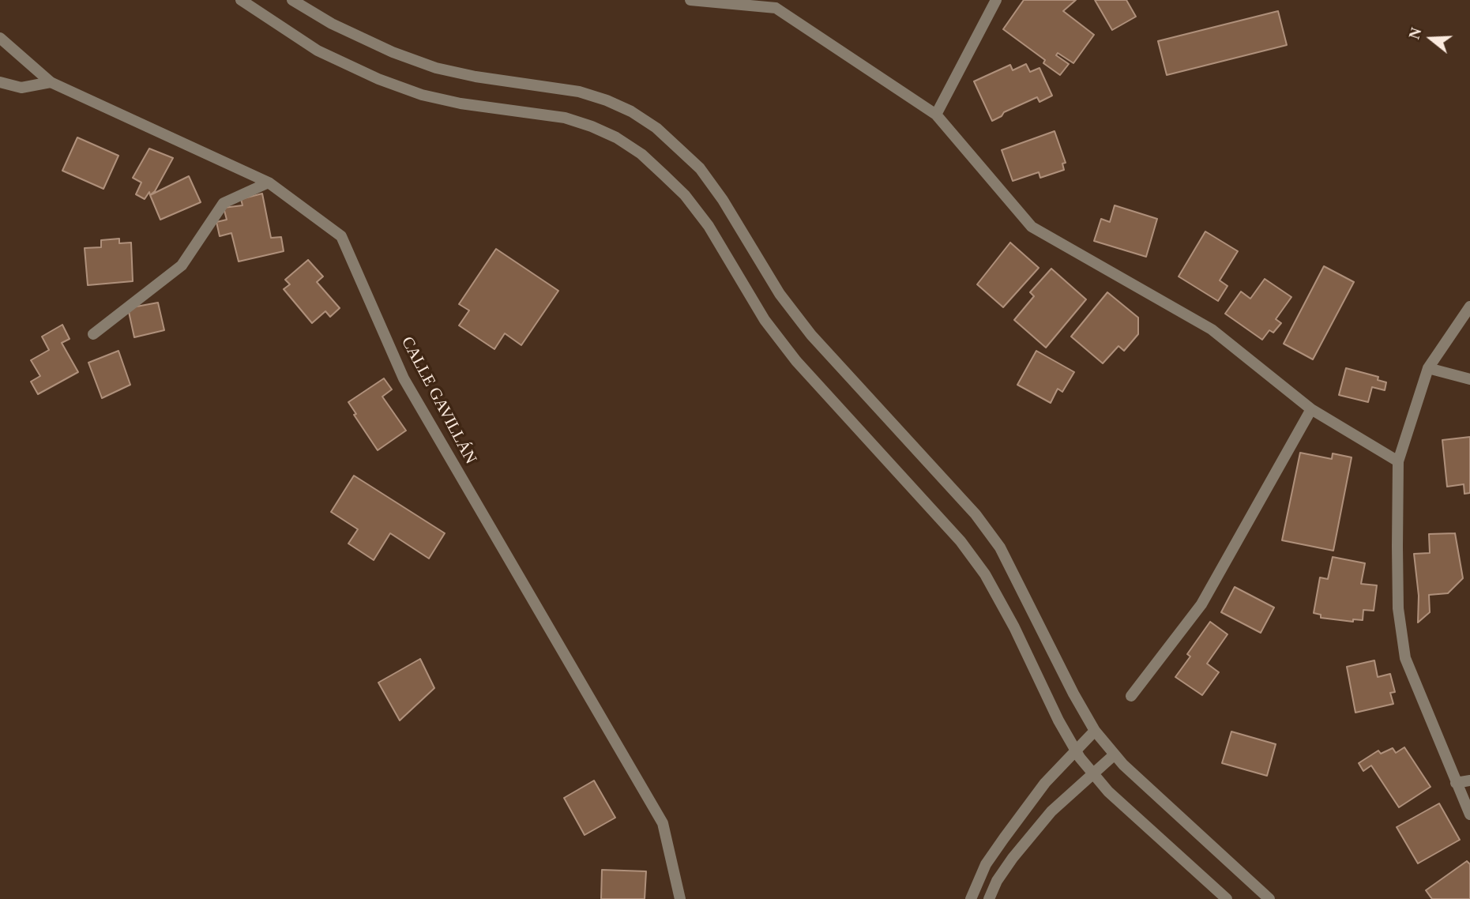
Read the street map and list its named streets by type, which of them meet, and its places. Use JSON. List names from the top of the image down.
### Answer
{
  "streets": {
    "street": ["CALLE GAVILLÁN"]
  },
  "north": "left"
}
